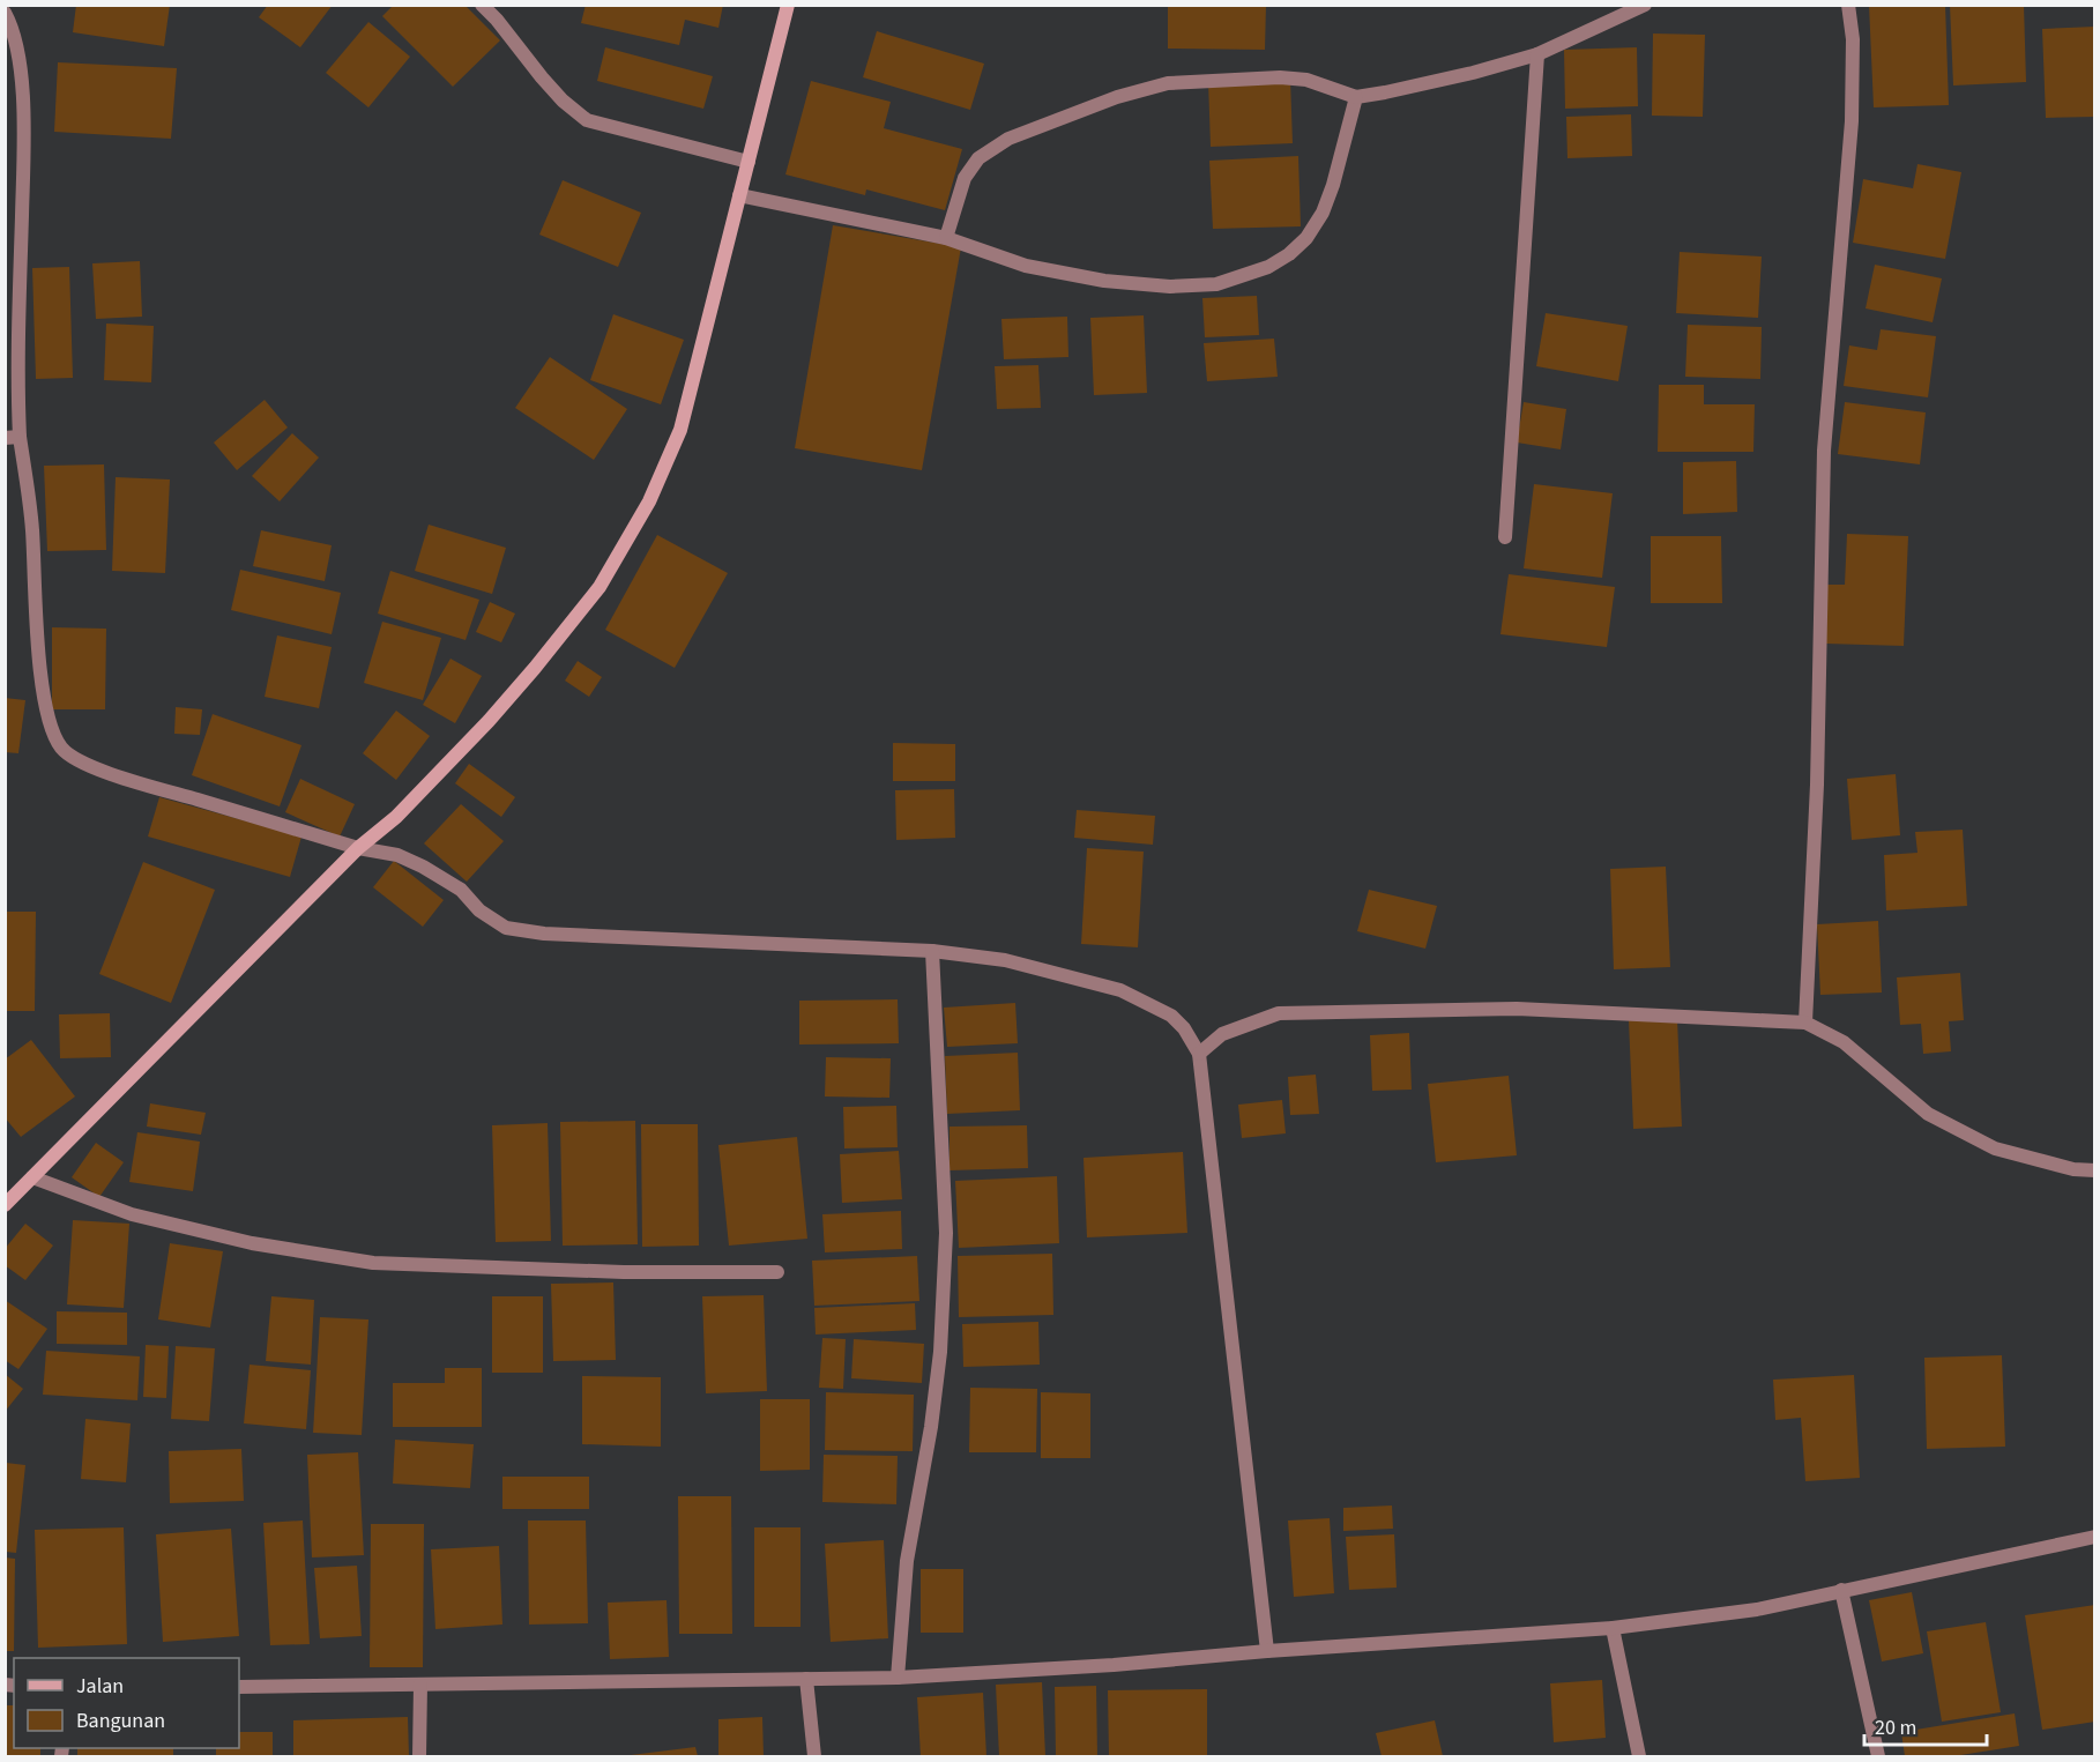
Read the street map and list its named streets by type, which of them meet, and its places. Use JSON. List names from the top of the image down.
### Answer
{
  "legend": ["Jalan", "Bangunan"],
  "scale_bar": "20 m"
}
